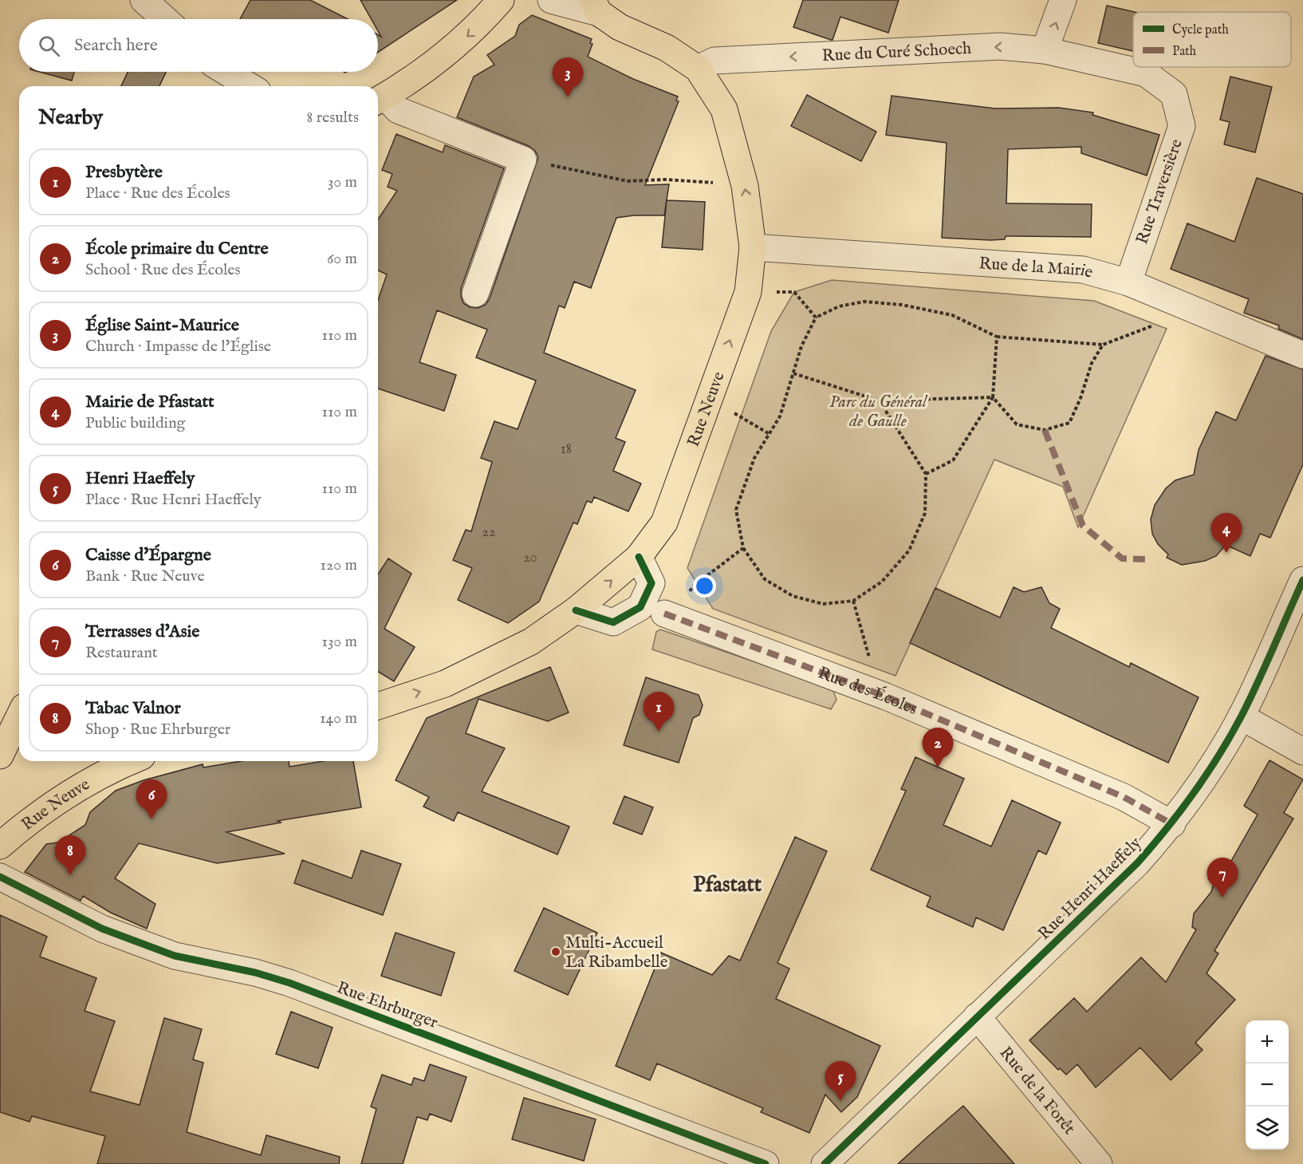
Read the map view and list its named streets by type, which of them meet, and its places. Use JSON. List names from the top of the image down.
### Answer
{
  "streets": {
    "main road": ["Rue Neuve"],
    "street": [
      "Rue du Curé Schoech",
      "Rue Traversière",
      "Rue de la Mairie",
      "Rue des Écoles",
      "Rue Henri Haeffely",
      "Rue Ehrburger",
      "Rue de la Forêt"
    ]
  },
  "crossings": [
    ["Rue du Curé Schoech", "Rue Traversière"],
    ["Rue du Curé Schoech", "Rue Neuve"],
    ["Rue Traversière", "Rue de la Mairie"],
    ["Rue de la Mairie", "Rue Neuve"],
    ["Rue des Écoles", "Rue Henri Haeffely"],
    ["Rue Henri Haeffely", "Rue de la Forêt"]
  ],
  "one_way": ["Rue du Curé Schoech", "Rue Neuve"],
  "districts": ["Pfastatt"],
  "parks": ["Parc du Général de Gaulle"],
  "places": ["Multi-Accueil La Ribambelle"],
  "house_numbers": ["18", "22", "20"],
  "legend": ["Cycle path", "Path"],
  "page": {
    "search": "Search here",
    "pins": [
      "3",
      "4",
      "1",
      "2",
      "6",
      "8",
      "7",
      "5"
    ],
    "heading": ["Nearby", "8 results"],
    "list": [
      {
        "mark": "1",
        "name": "Presbytère",
        "note": "Place · Rue des Écoles",
        "value": "30 m"
      },
      {
        "mark": "2",
        "name": "École primaire du Centre",
        "note": "School · Rue des Écoles",
        "value": "60 m"
      },
      {
        "mark": "3",
        "name": "Église Saint-Maurice",
        "note": "Church · Impasse de l'Église",
        "value": "110 m"
      },
      {
        "mark": "4",
        "name": "Mairie de Pfastatt",
        "note": "Public building",
        "value": "110 m"
      },
      {
        "mark": "5",
        "name": "Henri Haeffely",
        "note": "Place · Rue Henri Haeffely",
        "value": "110 m"
      },
      {
        "mark": "6",
        "name": "Caisse d'Épargne",
        "note": "Bank · Rue Neuve",
        "value": "120 m"
      },
      {
        "mark": "7",
        "name": "Terrasses d'Asie",
        "note": "Restaurant",
        "value": "130 m"
      },
      {
        "mark": "8",
        "name": "Tabac Valnor",
        "note": "Shop · Rue Ehrburger",
        "value": "140 m"
      }
    ],
    "map_buttons": ["+", "−"]
  }
}
